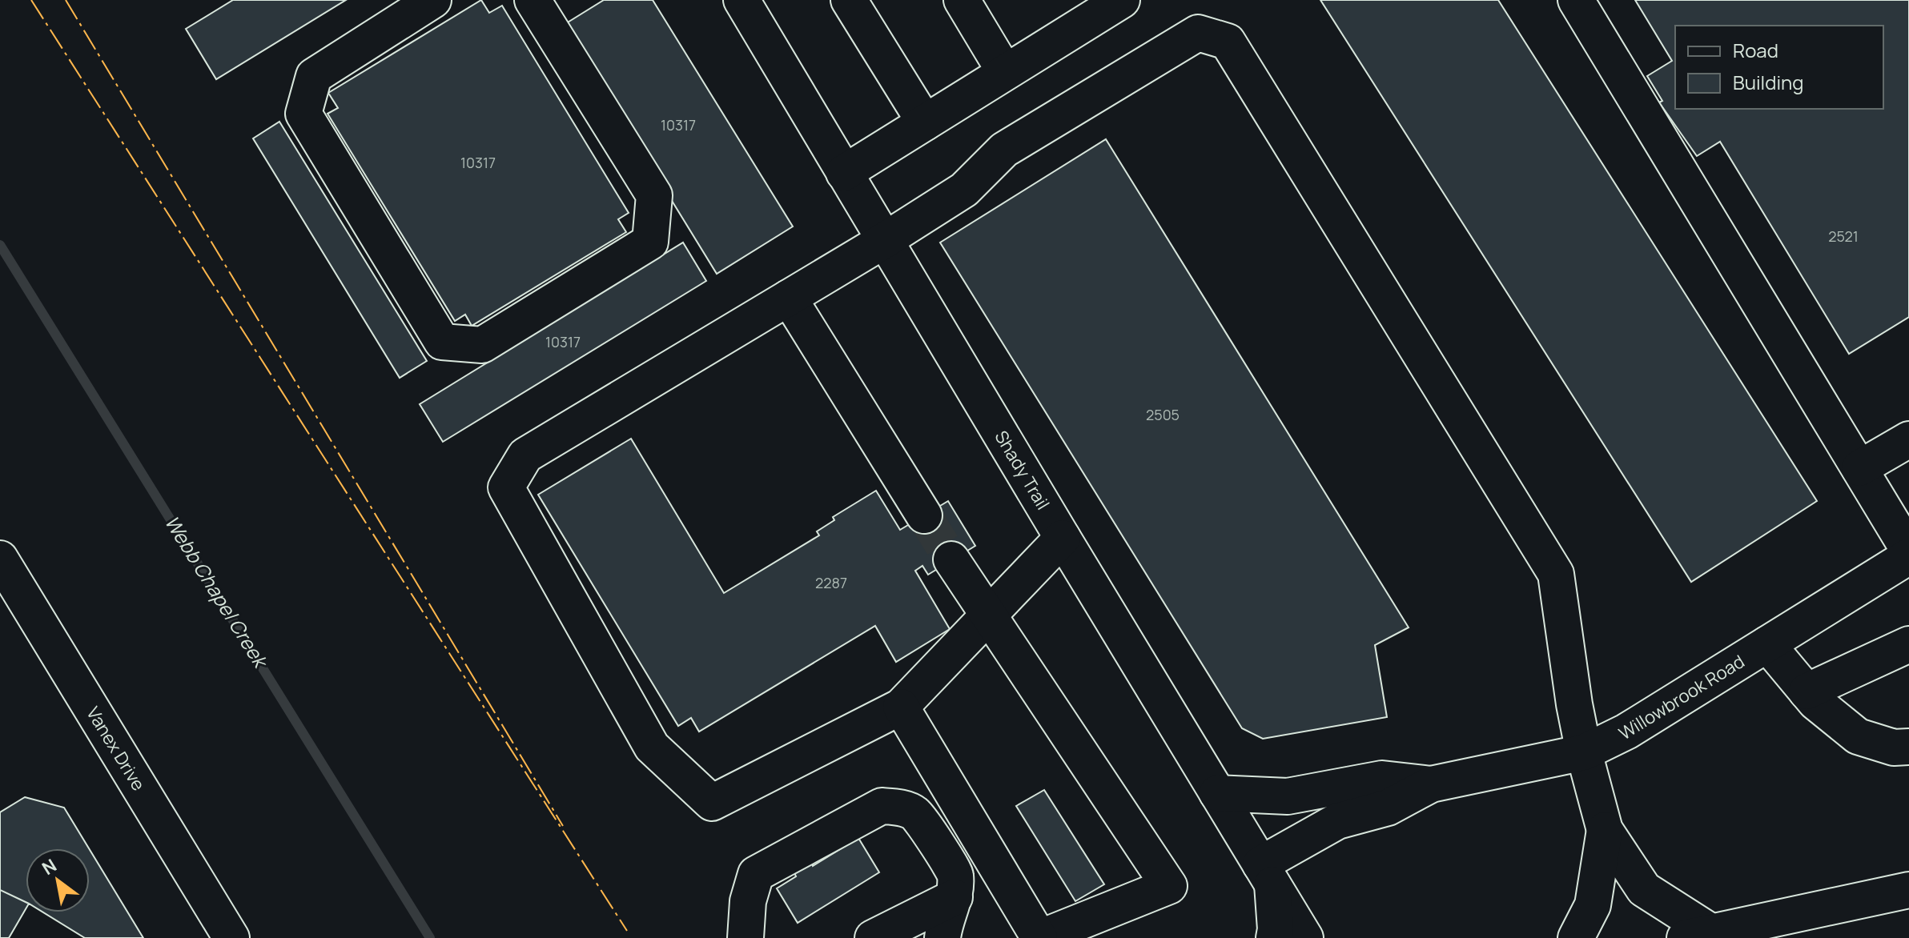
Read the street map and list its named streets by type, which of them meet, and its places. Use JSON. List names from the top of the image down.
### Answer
{
  "streets": {
    "street": ["Shady Trail", "Willowbrook Road", "Vanex Drive"]
  },
  "crossings": [
    ["Shady Trail", "Willowbrook Road"]
  ],
  "water": ["Webb Chapel Creek"],
  "house_numbers": [
    "10317",
    "10317",
    "2521",
    "10317",
    "2505",
    "2287"
  ],
  "legend": ["Road", "Building"],
  "north": "top left"
}
